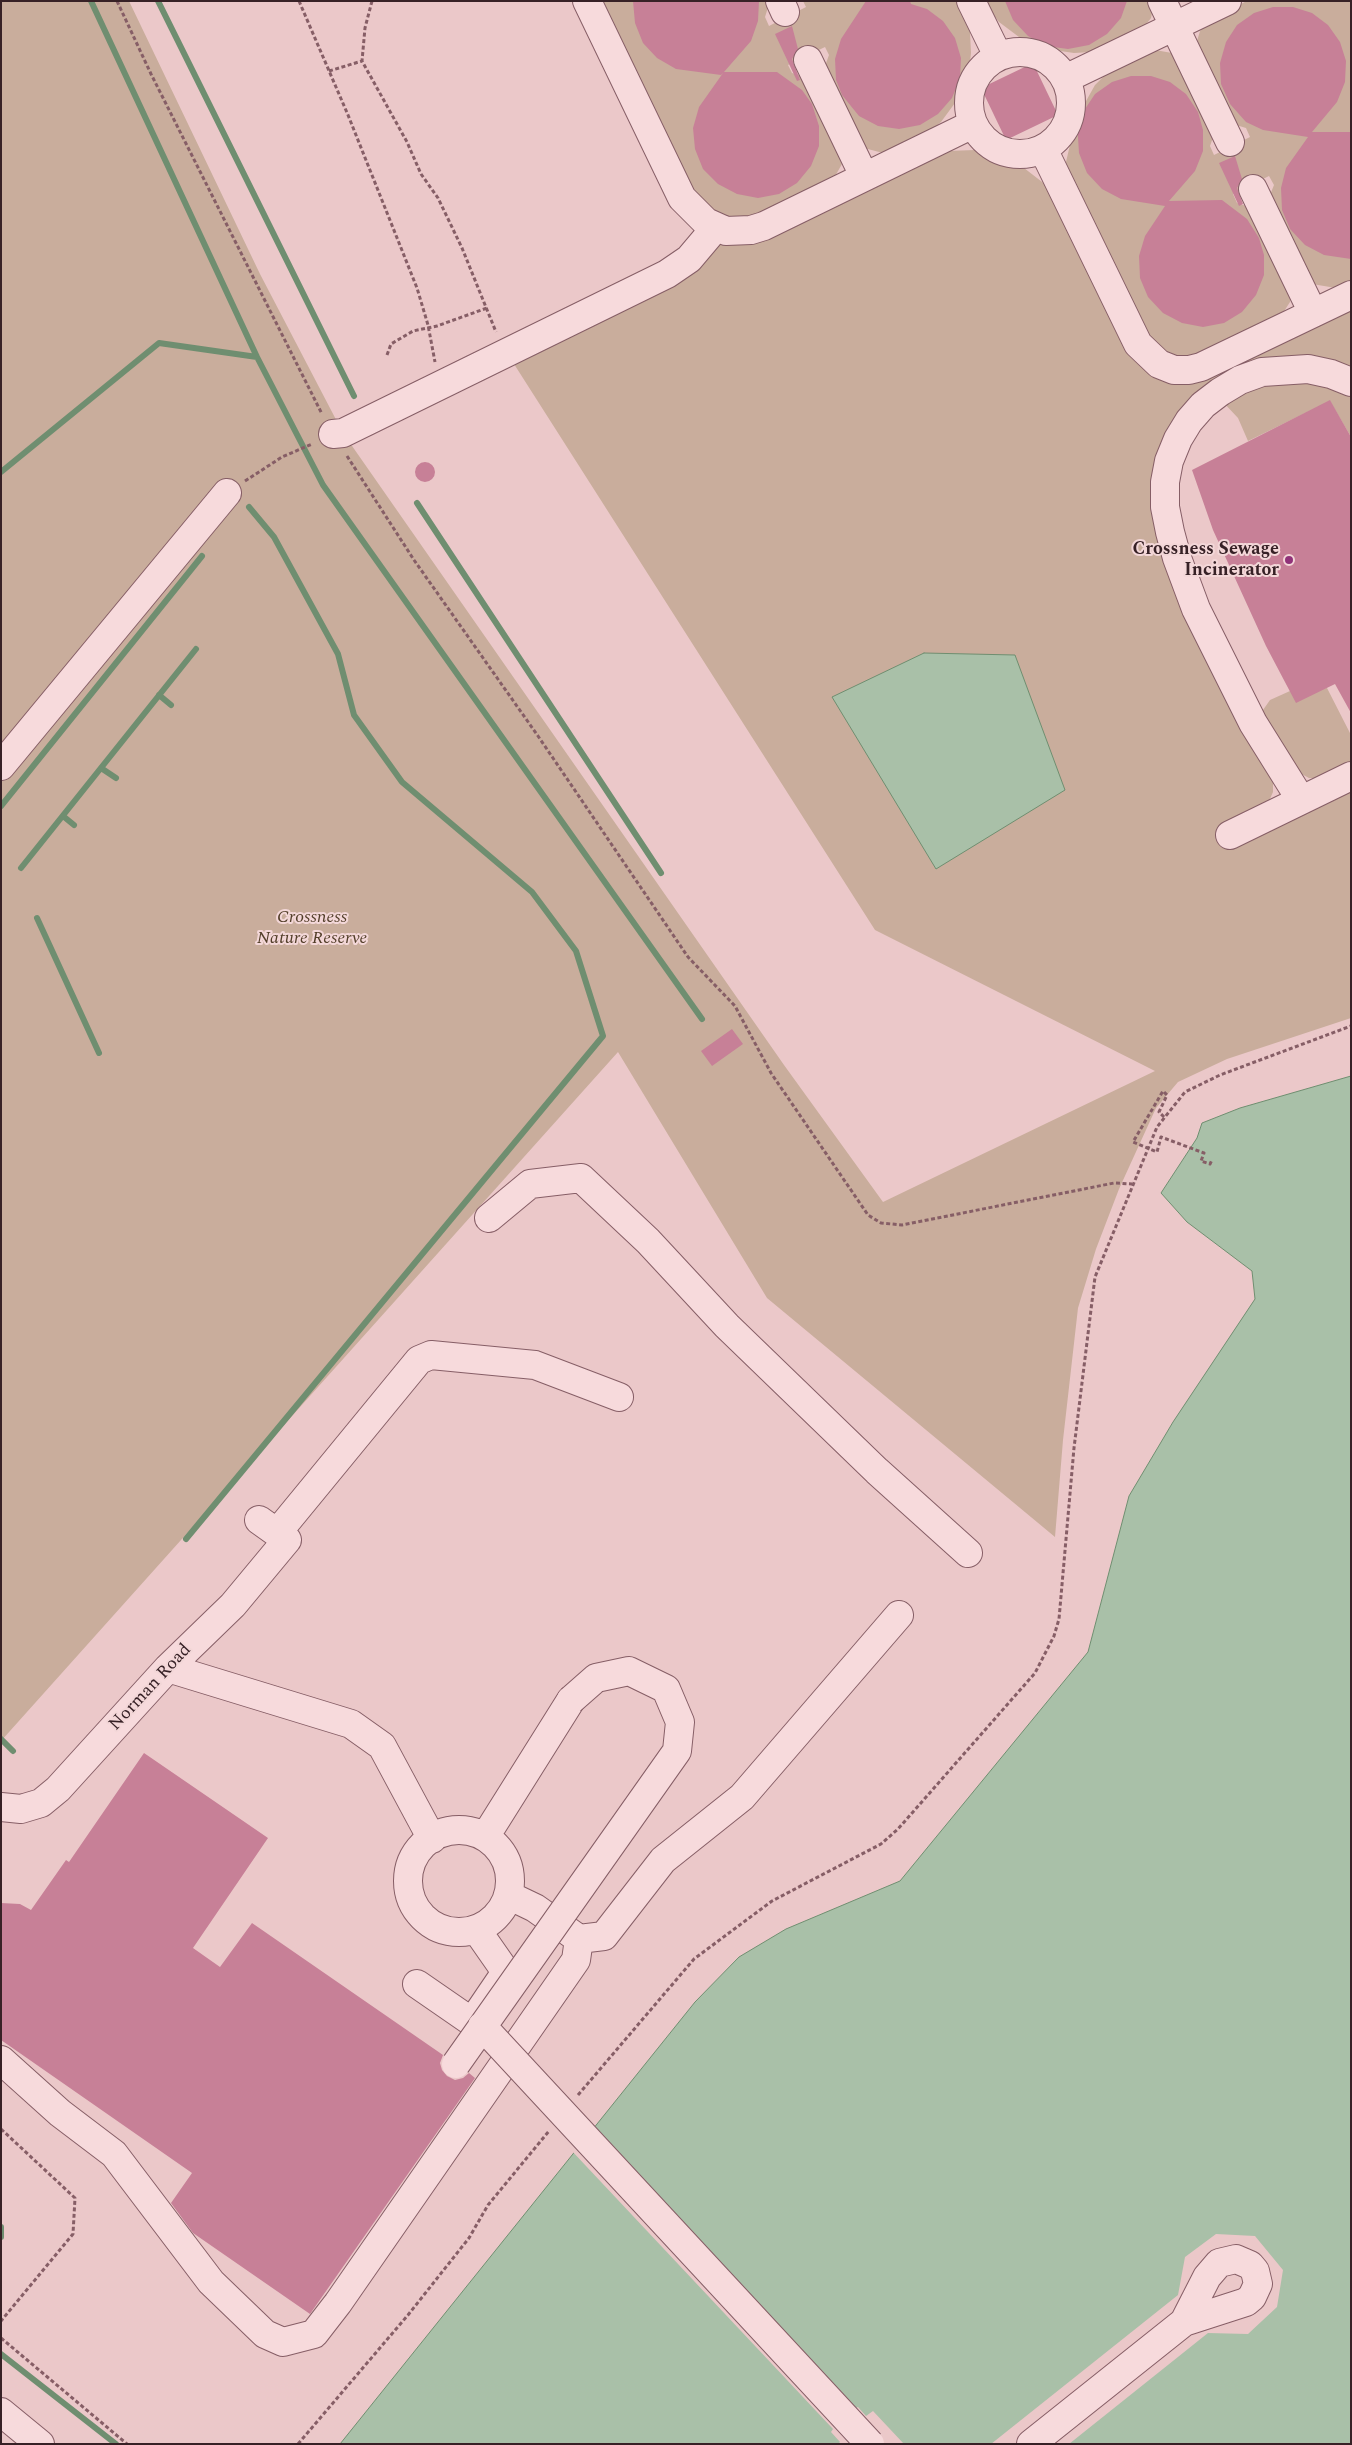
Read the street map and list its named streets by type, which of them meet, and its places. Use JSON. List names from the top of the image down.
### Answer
{
  "streets": {
    "street": ["Norman Road"]
  },
  "parks": ["Crossness Nature Reserve"],
  "places": ["Crossness Sewage Incinerator"]
}
